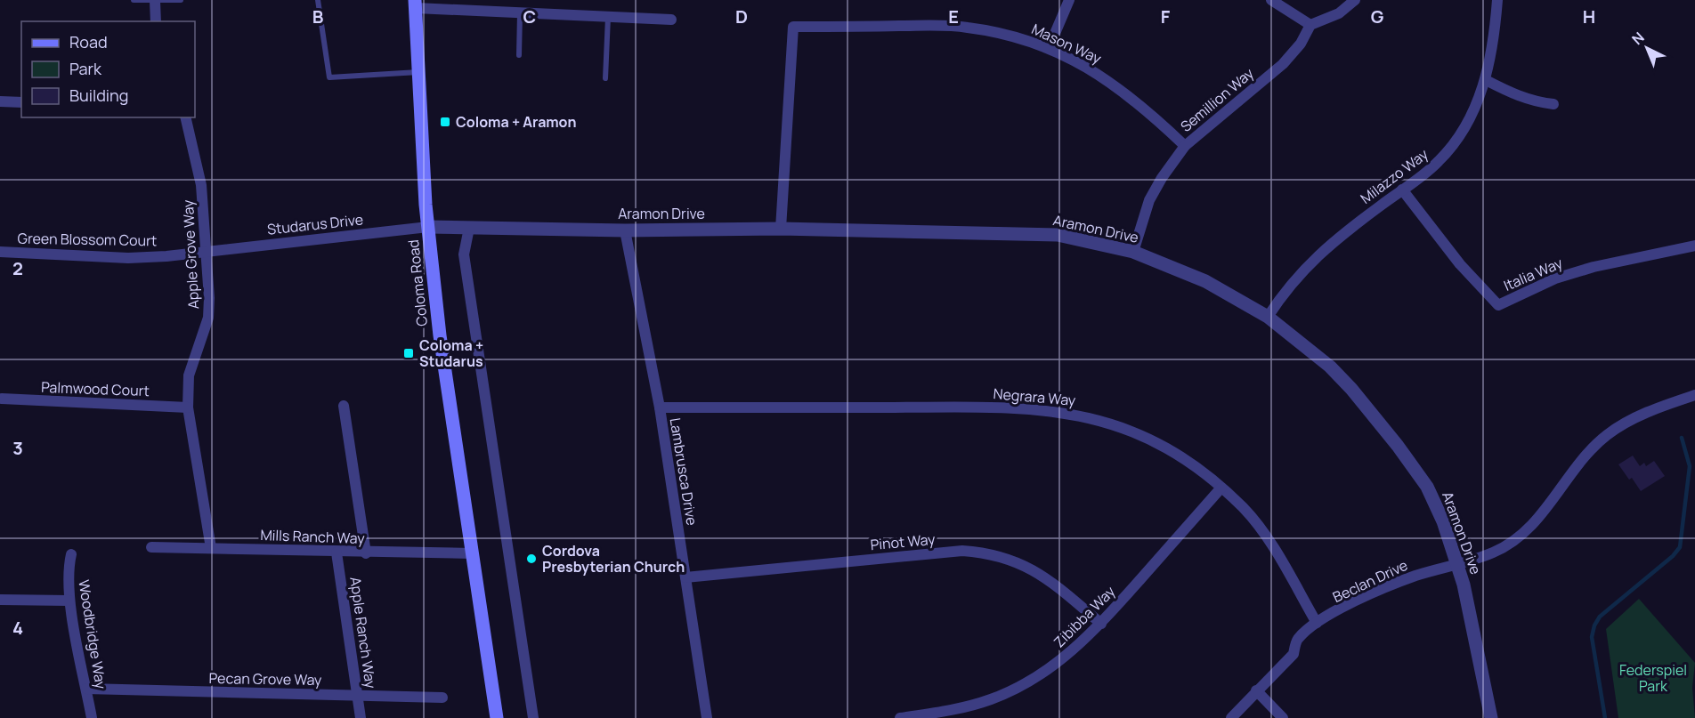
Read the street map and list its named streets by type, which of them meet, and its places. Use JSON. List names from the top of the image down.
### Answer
{
  "streets": {
    "main road": ["Coloma Road"],
    "street": [
      "Mason Way",
      "Semillion Way",
      "Milazzo Way",
      "Aramon Drive",
      "Studarus Drive",
      "Green Blossom Court",
      "Apple Grove Way",
      "Italia Way",
      "Palmwood Court",
      "Negrara Way",
      "Lambrusca Drive",
      "Mills Ranch Way",
      "Pinot Way",
      "Beclan Drive",
      "Zibibba Way",
      "Apple Ranch Way",
      "Woodbridge Way",
      "Pecan Grove Way"
    ]
  },
  "crossings": [
    ["Mason Way", "Semillion Way"],
    ["Mason Way", "Aramon Drive"],
    ["Semillion Way", "Aramon Drive"],
    ["Milazzo Way", "Aramon Drive"],
    ["Milazzo Way", "Italia Way"],
    ["Aramon Drive", "Studarus Drive"],
    ["Aramon Drive", "Coloma Road"],
    ["Aramon Drive", "Lambrusca Drive"],
    ["Aramon Drive", "Beclan Drive"],
    ["Studarus Drive", "Green Blossom Court"],
    ["Studarus Drive", "Apple Grove Way"],
    ["Studarus Drive", "Coloma Road"],
    ["Green Blossom Court", "Apple Grove Way"],
    ["Apple Grove Way", "Palmwood Court"],
    ["Apple Grove Way", "Mills Ranch Way"],
    ["Coloma Road", "Mills Ranch Way"],
    ["Negrara Way", "Lambrusca Drive"],
    ["Negrara Way", "Beclan Drive"],
    ["Negrara Way", "Zibibba Way"],
    ["Lambrusca Drive", "Pinot Way"],
    ["Mills Ranch Way", "Apple Ranch Way"],
    ["Pinot Way", "Zibibba Way"],
    ["Apple Ranch Way", "Pecan Grove Way"],
    ["Woodbridge Way", "Pecan Grove Way"]
  ],
  "parks": ["Federspiel Park"],
  "places": {
    "transit": ["Coloma + Aramon", "Coloma + Studarus"],
    "other": ["Cordova Presbyterian Church"]
  },
  "legend": ["Road", "Park", "Building"],
  "north": "top left",
  "grid": {
    "columns": [
      "B",
      "C",
      "D",
      "E",
      "F",
      "G",
      "H"
    ],
    "rows": ["2", "3", "4"]
  }
}
